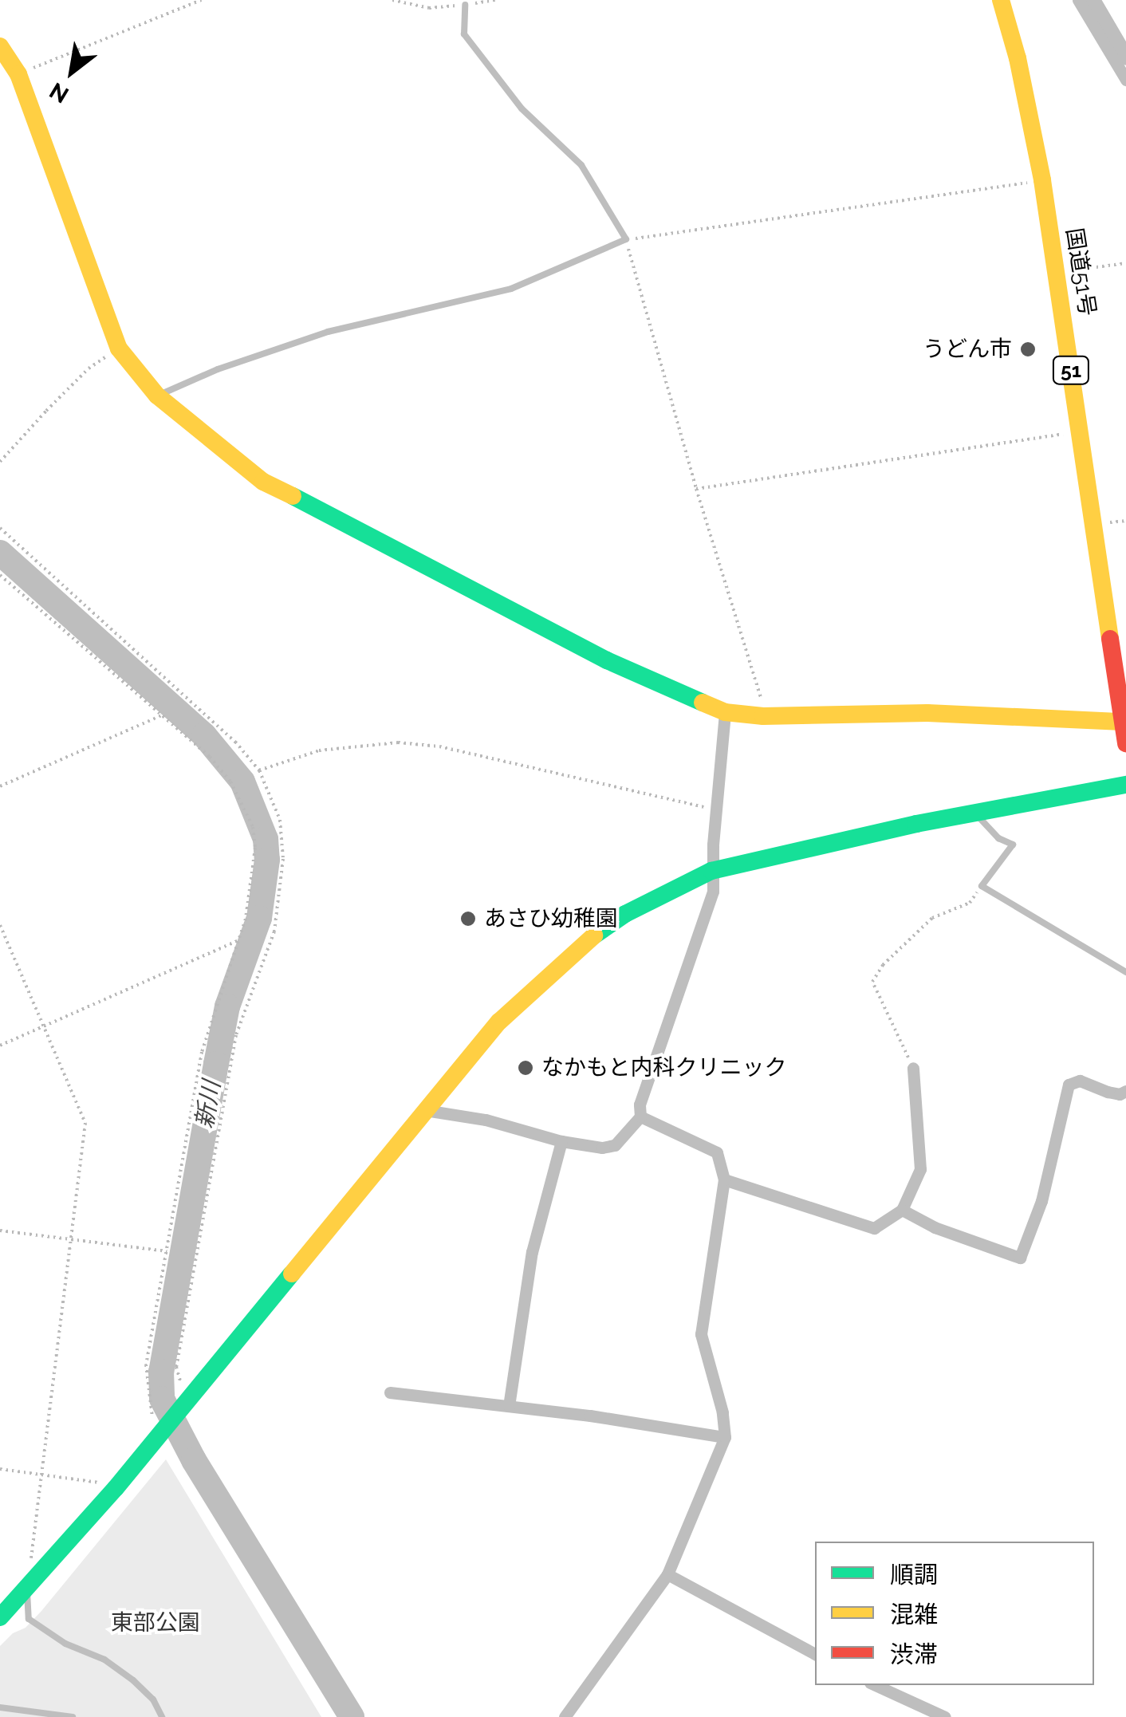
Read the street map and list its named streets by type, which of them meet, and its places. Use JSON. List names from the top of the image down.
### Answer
{
  "streets": {
    "main road": ["国道51号", "51"]
  },
  "water": ["新川"],
  "parks": ["東部公園"],
  "places": ["うどん市", "あさひ幼稚園", "なかもと内科クリニック"],
  "legend": ["順調", "混雑", "渋滞"],
  "north": "bottom left"
}
